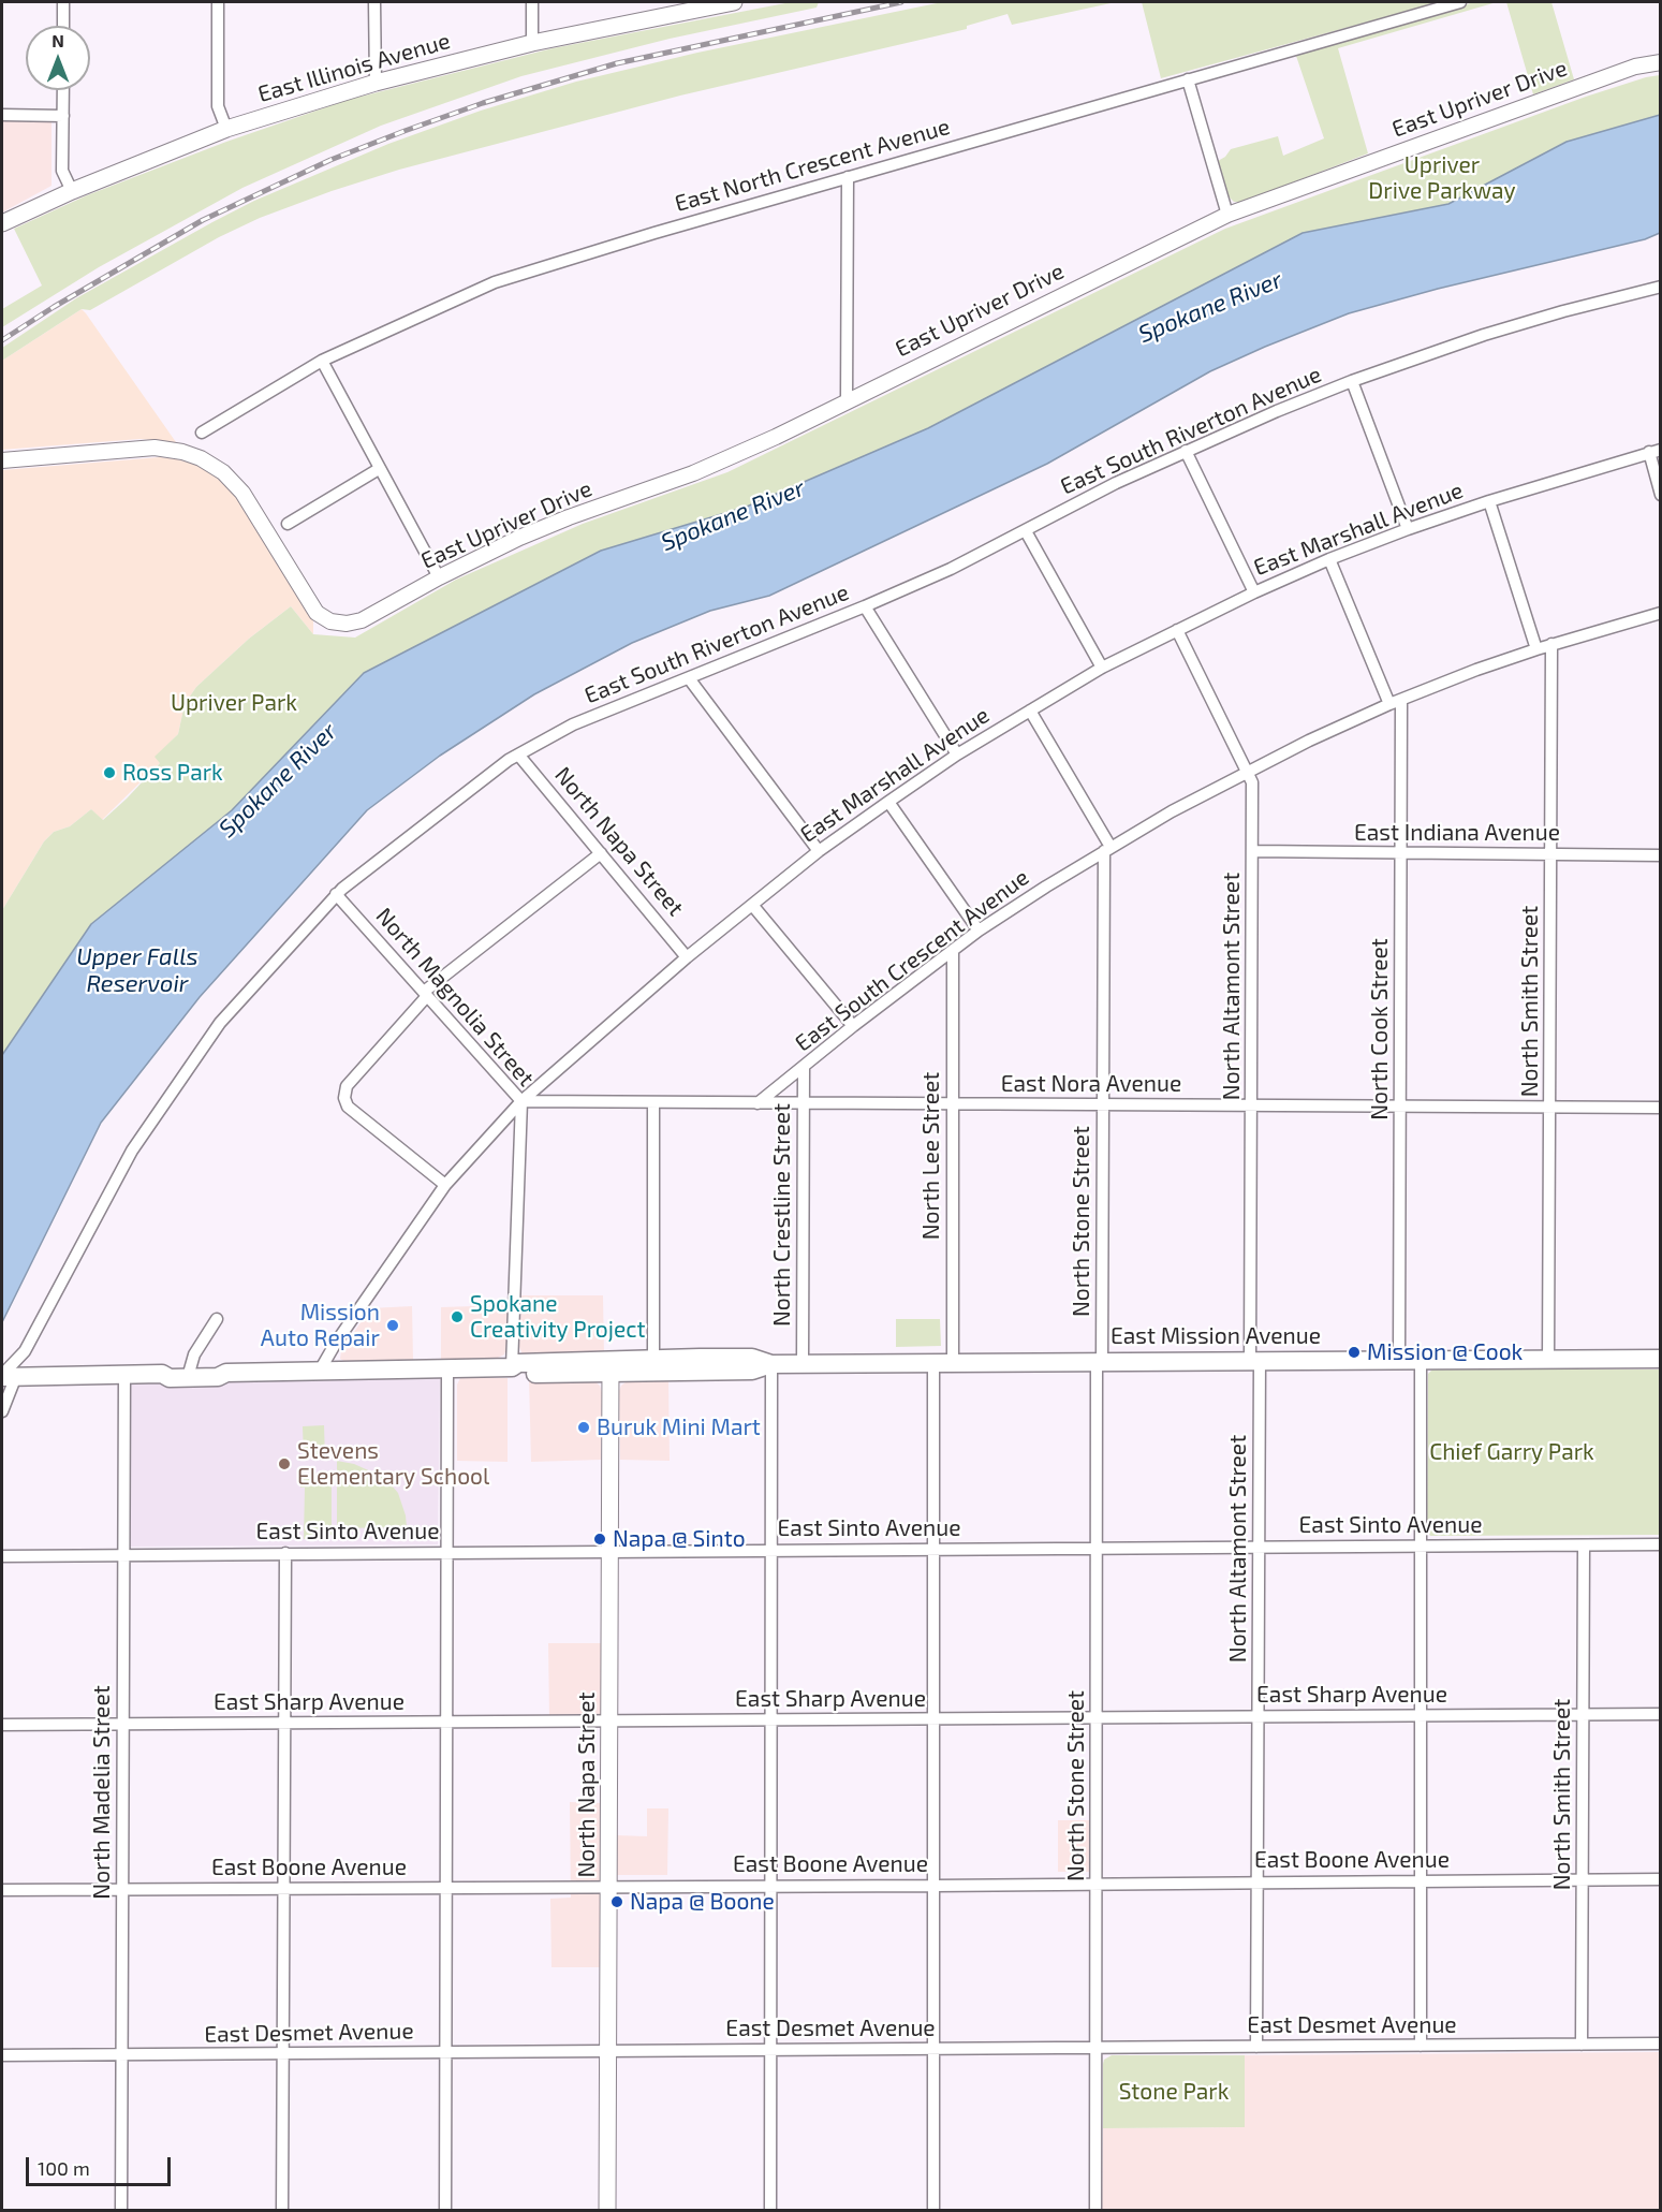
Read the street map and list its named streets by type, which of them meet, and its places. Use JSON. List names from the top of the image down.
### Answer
{
  "streets": {
    "main road": ["East Illinois Avenue", "North Napa Street", "East Mission Avenue"],
    "street": [
      "East Upriver Drive",
      "East North Crescent Avenue",
      "East South Riverton Avenue",
      "East Marshall Avenue",
      "East Indiana Avenue",
      "East South Crescent Avenue",
      "North Altamont Street",
      "North Magnolia Street",
      "North Smith Street",
      "North Cook Street",
      "East Nora Avenue",
      "North Lee Street",
      "North Crestline Street",
      "North Stone Street",
      "East Sinto Avenue",
      "East Sharp Avenue",
      "North Madelia Street",
      "East Boone Avenue",
      "East Desmet Avenue"
    ]
  },
  "crossings": [
    ["East South Riverton Avenue", "North Napa Street"],
    ["East South Riverton Avenue", "North Magnolia Street"],
    ["East South Riverton Avenue", "East Mission Avenue"],
    ["East Marshall Avenue", "North Napa Street"],
    ["East Marshall Avenue", "North Altamont Street"],
    ["East Marshall Avenue", "North Magnolia Street"],
    ["East Marshall Avenue", "East Nora Avenue"],
    ["East Marshall Avenue", "East Mission Avenue"],
    ["East Indiana Avenue", "North Altamont Street"],
    ["East Indiana Avenue", "North Smith Street"],
    ["East Indiana Avenue", "North Cook Street"],
    ["North Napa Street", "East Mission Avenue"],
    ["North Napa Street", "East Sinto Avenue"],
    ["North Napa Street", "East Sharp Avenue"],
    ["North Napa Street", "East Boone Avenue"],
    ["North Napa Street", "East Desmet Avenue"],
    ["East South Crescent Avenue", "North Altamont Street"],
    ["East South Crescent Avenue", "North Smith Street"],
    ["East South Crescent Avenue", "North Cook Street"],
    ["East South Crescent Avenue", "East Nora Avenue"],
    ["East South Crescent Avenue", "North Lee Street"],
    ["East South Crescent Avenue", "North Crestline Street"],
    ["East South Crescent Avenue", "North Stone Street"],
    ["North Altamont Street", "East Nora Avenue"],
    ["North Altamont Street", "East Mission Avenue"],
    ["North Altamont Street", "East Sinto Avenue"],
    ["North Altamont Street", "East Sharp Avenue"],
    ["North Altamont Street", "East Boone Avenue"],
    ["North Altamont Street", "East Desmet Avenue"],
    ["North Magnolia Street", "East Nora Avenue"],
    ["North Magnolia Street", "East Mission Avenue"],
    ["North Smith Street", "East Nora Avenue"],
    ["North Smith Street", "East Mission Avenue"],
    ["North Smith Street", "East Sinto Avenue"],
    ["North Smith Street", "East Sharp Avenue"],
    ["North Smith Street", "East Boone Avenue"],
    ["North Smith Street", "East Desmet Avenue"],
    ["North Cook Street", "East Nora Avenue"],
    ["North Cook Street", "East Mission Avenue"],
    ["East Nora Avenue", "North Lee Street"],
    ["East Nora Avenue", "North Crestline Street"],
    ["East Nora Avenue", "North Stone Street"],
    ["North Lee Street", "East Mission Avenue"],
    ["North Crestline Street", "East Mission Avenue"],
    ["North Stone Street", "East Mission Avenue"],
    ["North Stone Street", "East Sinto Avenue"],
    ["North Stone Street", "East Sharp Avenue"],
    ["North Stone Street", "East Boone Avenue"],
    ["North Stone Street", "East Desmet Avenue"],
    ["East Mission Avenue", "North Madelia Street"],
    ["East Sinto Avenue", "North Madelia Street"],
    ["East Sharp Avenue", "North Madelia Street"],
    ["North Madelia Street", "East Boone Avenue"],
    ["North Madelia Street", "East Desmet Avenue"]
  ],
  "water": ["Spokane River", "Upper Falls Reservoir"],
  "parks": [
    "Upriver Drive Parkway",
    "Upriver Park",
    "Chief Garry Park",
    "Stone Park"
  ],
  "places": [
    "Ross Park",
    "Spokane Creativity Project",
    "Mission Auto Repair",
    "Mission @ Cook",
    "Buruk Mini Mart",
    "Stevens Elementary School",
    "Napa @ Sinto",
    "Napa @ Boone"
  ],
  "scale_bar": "100 m",
  "north": "top"
}
